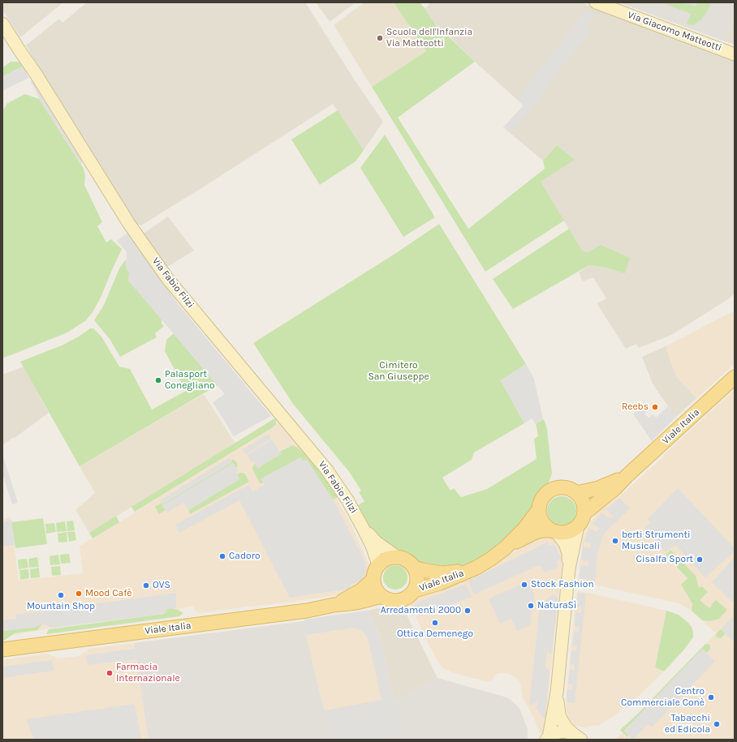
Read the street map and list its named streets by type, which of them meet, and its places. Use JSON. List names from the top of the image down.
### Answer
{
  "streets": {
    "main road": ["Viale Italia"],
    "street": ["Via Giacomo Matteotti", "Via Fabio Filzi"]
  },
  "crossings": [
    ["Via Fabio Filzi", "Viale Italia"]
  ],
  "parks": ["Cimitero San Giuseppe"],
  "places": [
    "Scuola dell'Infanzia Via Matteotti",
    "Palasport Conegliano",
    "Reebs",
    "berti Strumenti Musicali",
    "Cadoro",
    "Cisalfa Sport",
    "Stock Fashion",
    "OVS",
    "Mood Cafè",
    "Mountain Shop",
    "NaturaSì",
    "Arredamenti 2000",
    "Ottica Demenego",
    "Farmacia Internazionale",
    "Centro Commerciale Conè",
    "Tabacchi ed Edicola"
  ]
}
